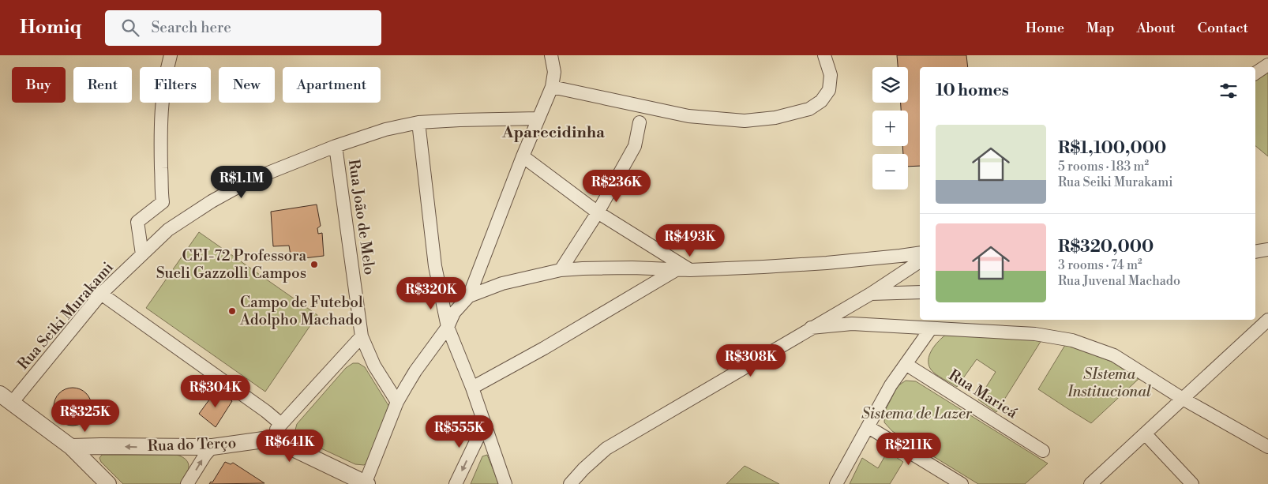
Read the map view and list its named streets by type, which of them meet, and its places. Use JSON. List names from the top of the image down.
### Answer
{
  "streets": {
    "street": [
      "Rua João de Melo",
      "Rua Seiki Murakami",
      "Rua Maricá",
      "Rua do Terço"
    ]
  },
  "crossings": [
    ["Rua João de Melo", "Rua Seiki Murakami"]
  ],
  "one_way": ["Rua do Terço"],
  "districts": ["Aparecidinha"],
  "parks": ["SIstema Institucional", "Sistema de Lazer"],
  "places": ["CEI-72 Professora Sueli Gazzolli Campos", "Campo de Futebol Adolpho Machado"],
  "page": {
    "header": "Homiq",
    "search": "Search here",
    "nav": [
      "Home",
      "Map",
      "About",
      "Contact"
    ],
    "map_buttons": ["+", "−"],
    "chip": [
      "Buy",
      "Rent",
      "Filters",
      "New",
      "Apartment"
    ],
    "heading": "10 homes",
    "list": [
      {
        "name": "R$1,100,000",
        "note": "5 rooms · 183 m² · Rua Seiki Murakami"
      },
      {
        "name": "R$320,000",
        "note": "3 rooms · 74 m² · Rua Juvenal Machado"
      }
    ],
    "price": [
      "R$1.1M",
      "R$236K",
      "R$493K",
      "R$320K",
      "R$308K",
      "R$304K",
      "R$325K",
      "R$555K",
      "R$641K",
      "R$211K"
    ]
  }
}
